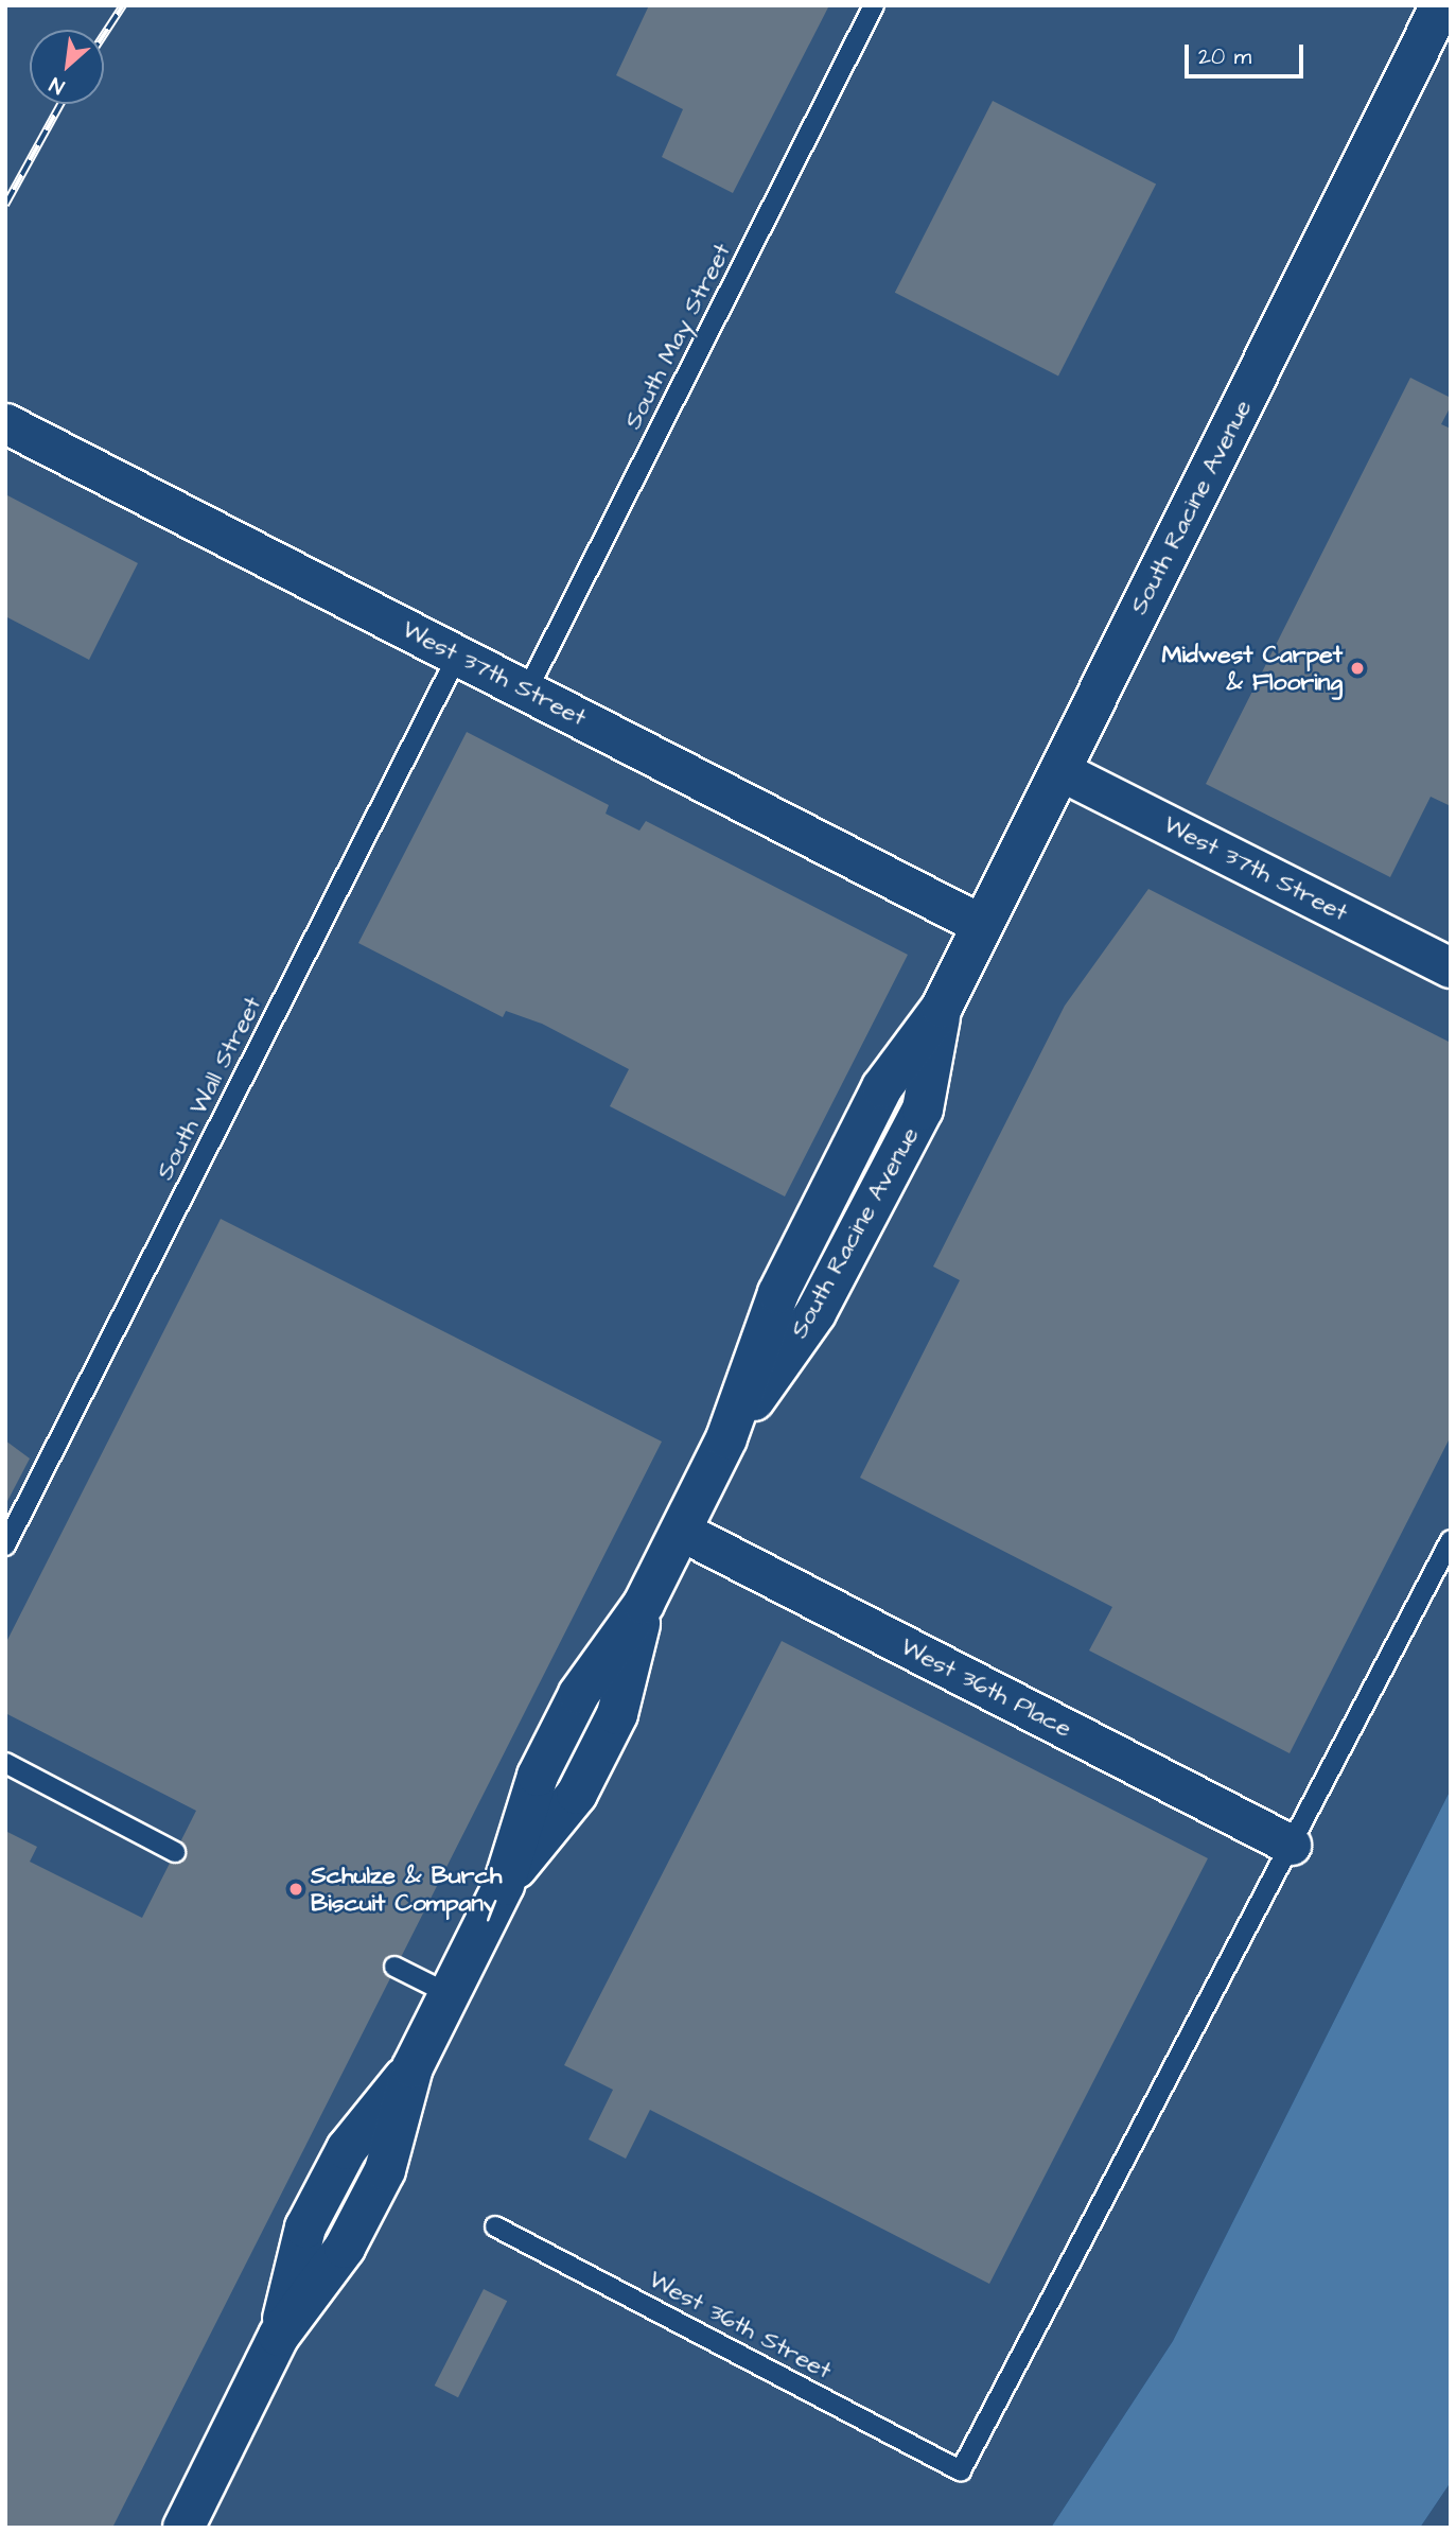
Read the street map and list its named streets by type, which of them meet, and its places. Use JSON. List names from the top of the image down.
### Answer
{
  "streets": {
    "street": ["South Racine Avenue", "West 37th Street", "West 36th Place"],
    "lane": ["South May Street", "South Wall Street", "West 36th Street"]
  },
  "crossings": [
    ["South May Street", "West 37th Street"],
    ["South Racine Avenue", "West 37th Street"],
    ["South Racine Avenue", "West 36th Place"],
    ["West 37th Street", "South Wall Street"],
    ["West 36th Place", "West 36th Street"]
  ],
  "places": ["Midwest Carpet & Flooring", "Schulze & Burch Biscuit Company"],
  "scale_bar": "20 m",
  "north": "bottom left"
}
